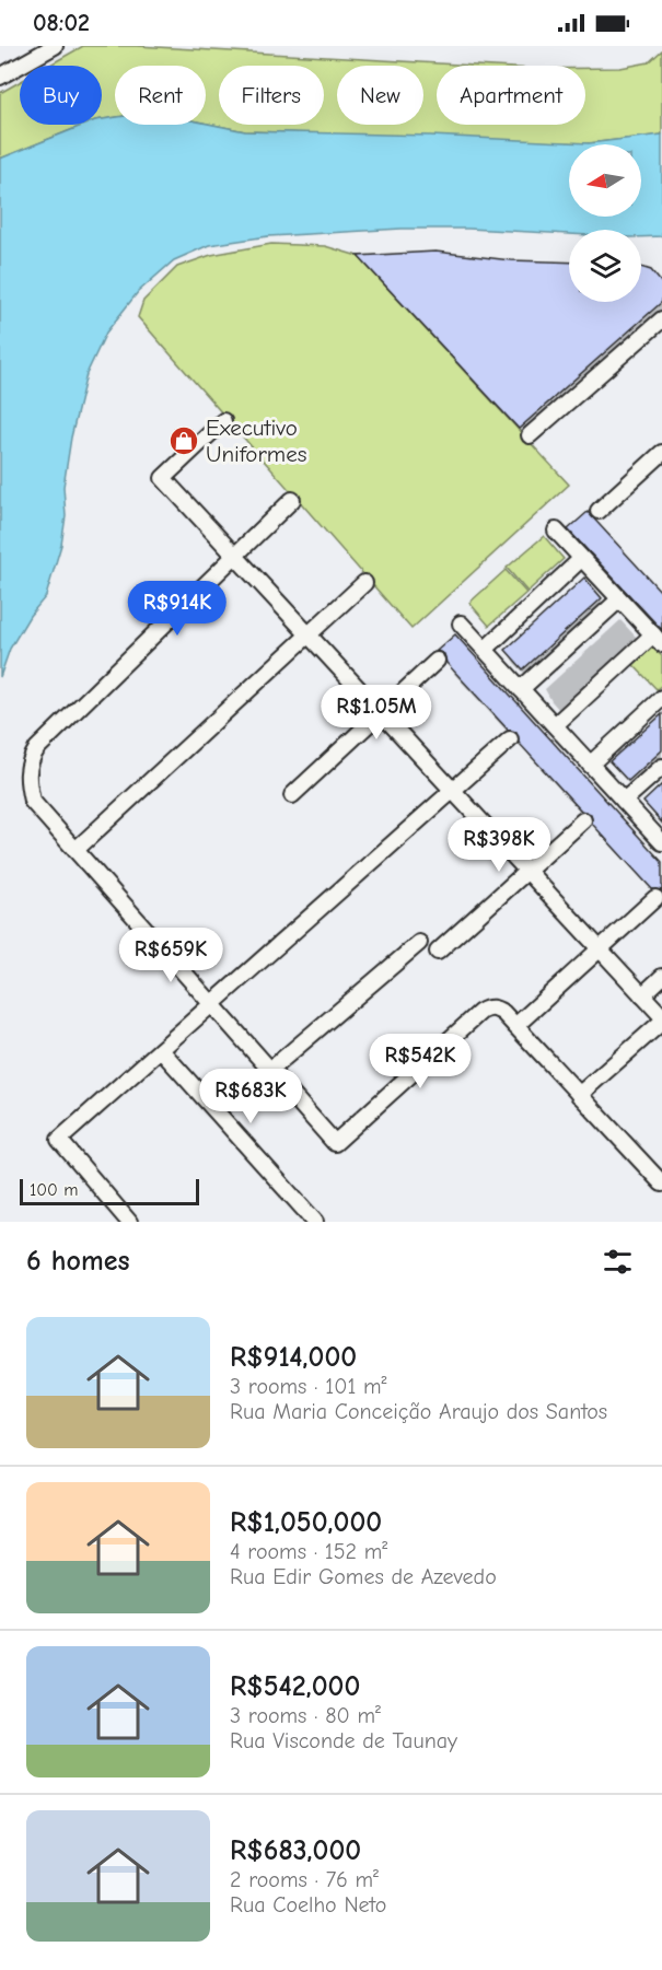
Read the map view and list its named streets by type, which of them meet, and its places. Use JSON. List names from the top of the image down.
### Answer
{
  "places": {
    "shop": ["Executivo Uniformes"]
  },
  "scale_bar": "100 m",
  "north": "left",
  "page": {
    "status": "08:02",
    "chip": [
      "Buy",
      "Rent",
      "Filters",
      "New",
      "Apartment"
    ],
    "price": [
      "R$914K",
      "R$1.05M",
      "R$398K",
      "R$659K",
      "R$542K",
      "R$683K"
    ],
    "scale": "100 m",
    "heading": "6 homes",
    "list": [
      {
        "name": "R$914,000",
        "note": "3 rooms · 101 m² · Rua Maria Conceição Araujo dos Santos"
      },
      {
        "name": "R$1,050,000",
        "note": "4 rooms · 152 m² · Rua Edir Gomes de Azevedo"
      },
      {
        "name": "R$542,000",
        "note": "3 rooms · 80 m² · Rua Visconde de Taunay"
      },
      {
        "name": "R$683,000",
        "note": "2 rooms · 76 m² · Rua Coelho Neto"
      }
    ]
  }
}
